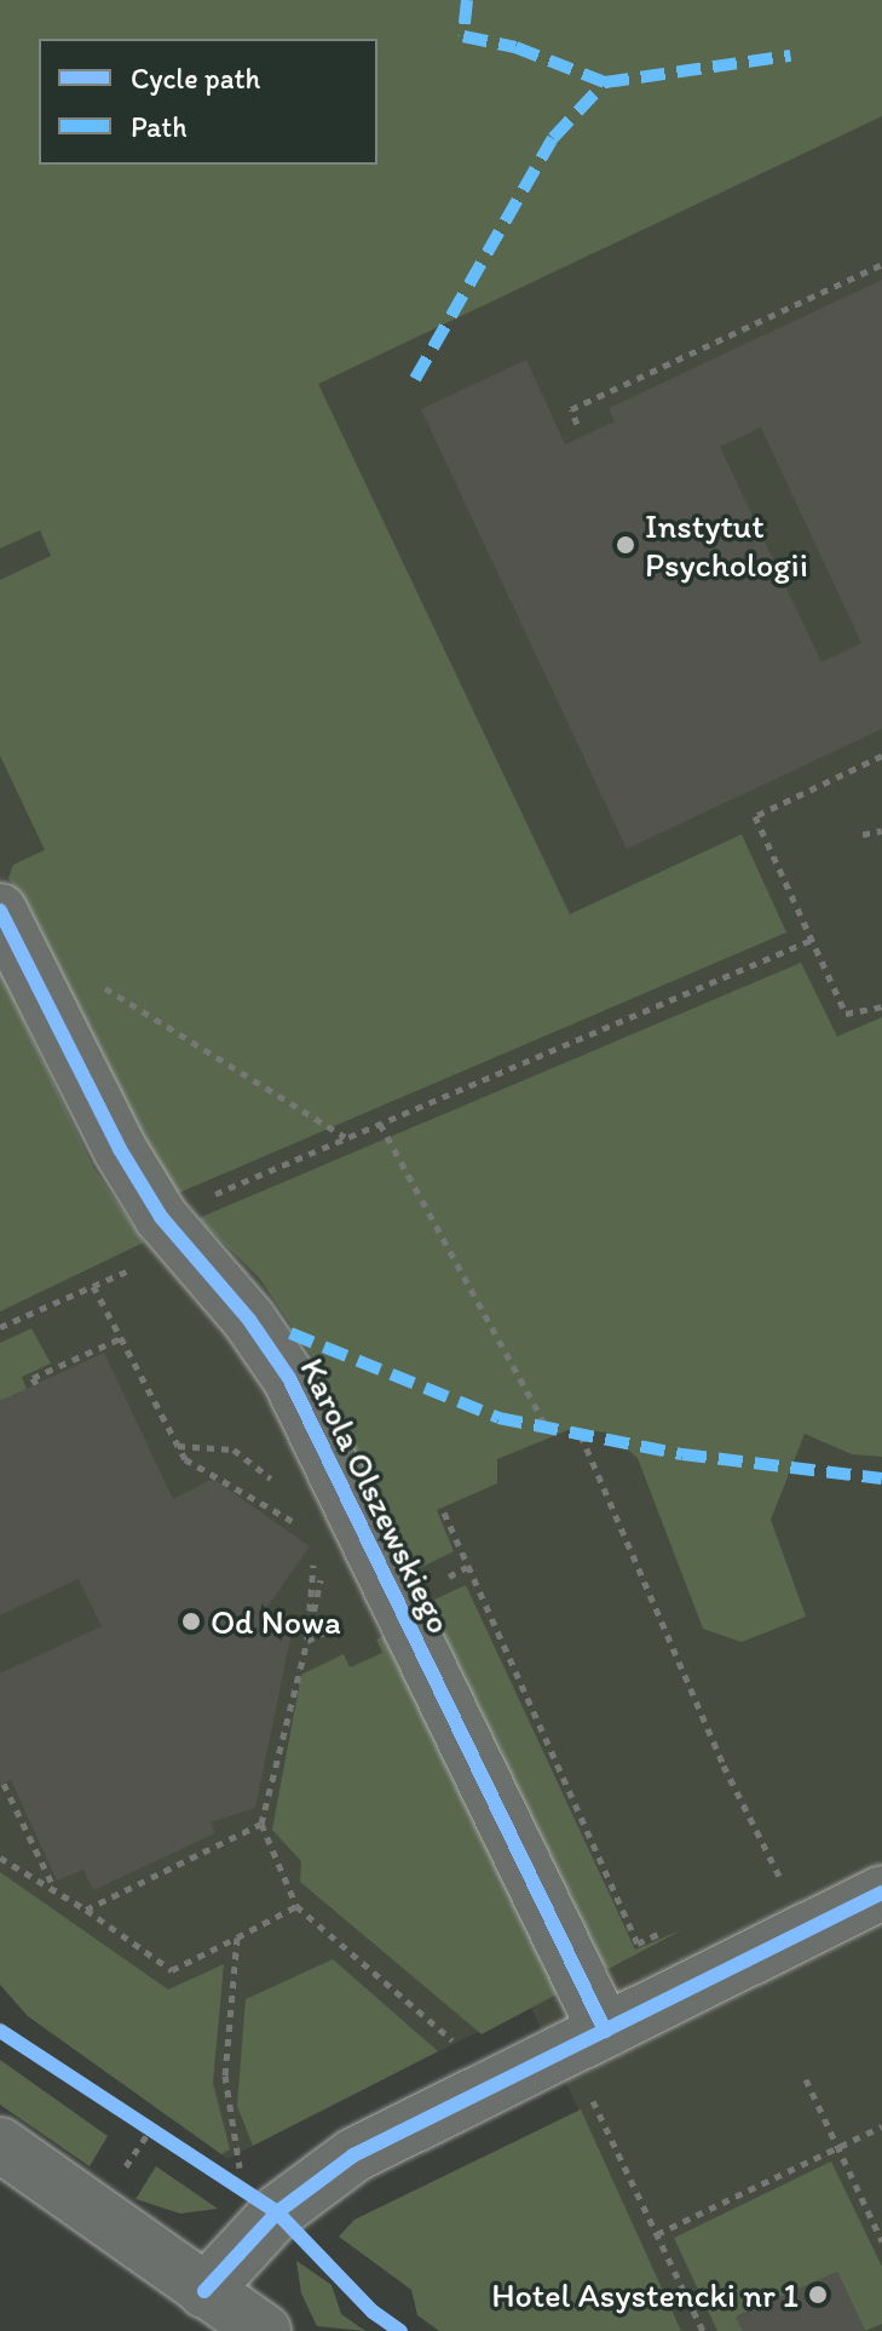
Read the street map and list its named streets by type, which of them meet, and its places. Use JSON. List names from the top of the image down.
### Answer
{
  "streets": {
    "street": ["Karola Olszewskiego"]
  },
  "places": ["Instytut Psychologii", "Od Nowa", "Hotel Asystencki nr 1"],
  "legend": ["Cycle path", "Path"]
}
